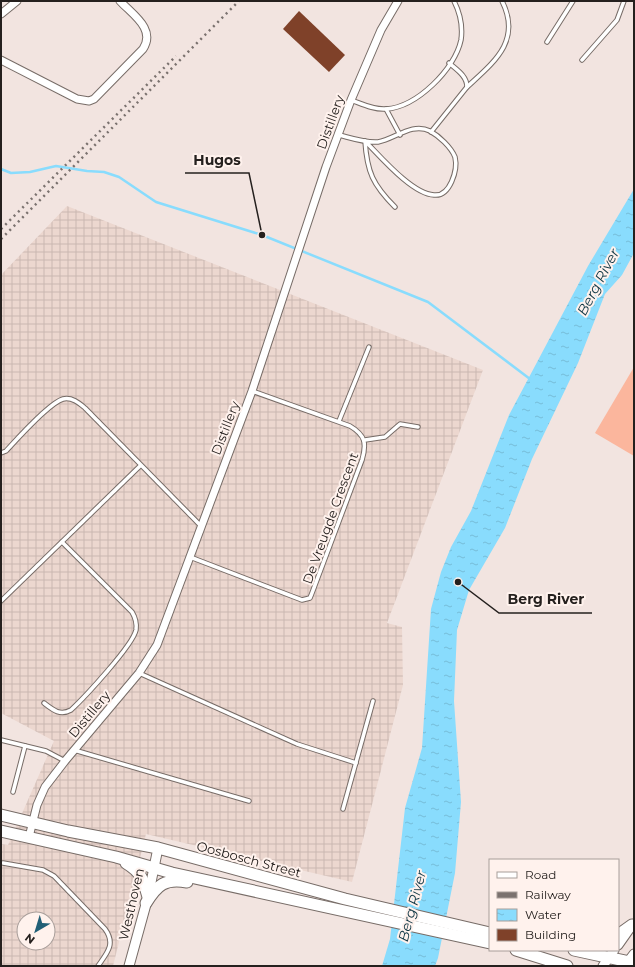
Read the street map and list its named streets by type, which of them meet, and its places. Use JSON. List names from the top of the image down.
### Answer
{
  "streets": {
    "main road": ["Oosbosch Street"],
    "street": ["Distillery", "Westhoven"],
    "lane": ["De Vreugde Crescent"]
  },
  "crossings": [
    ["Distillery", "De Vreugde Crescent"],
    ["Distillery", "Oosbosch Street"],
    ["Oosbosch Street", "Westhoven"]
  ],
  "water": ["Berg River"],
  "places": ["Hugos", "Berg River"],
  "legend": [
    "Road",
    "Railway",
    "Water",
    "Building"
  ],
  "north": "bottom left"
}
